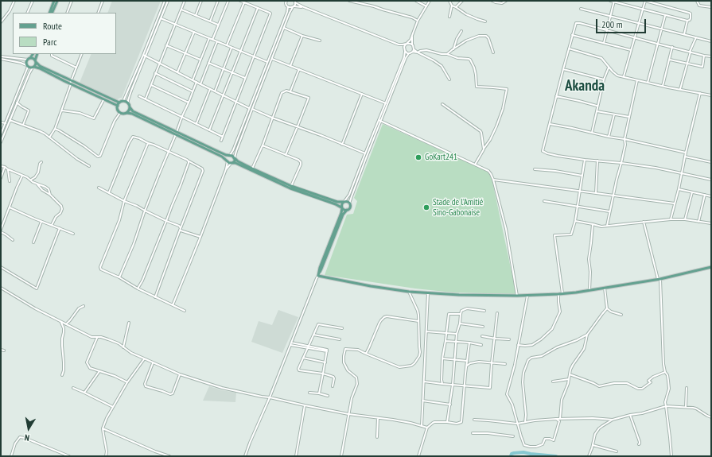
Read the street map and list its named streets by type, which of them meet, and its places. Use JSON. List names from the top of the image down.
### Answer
{
  "districts": ["Akanda"],
  "places": ["GoKart241", "Stade de l’Amitié Sino-Gabonaise"],
  "legend": ["Route", "Parc"],
  "scale_bar": "200 m",
  "north": "bottom"
}
